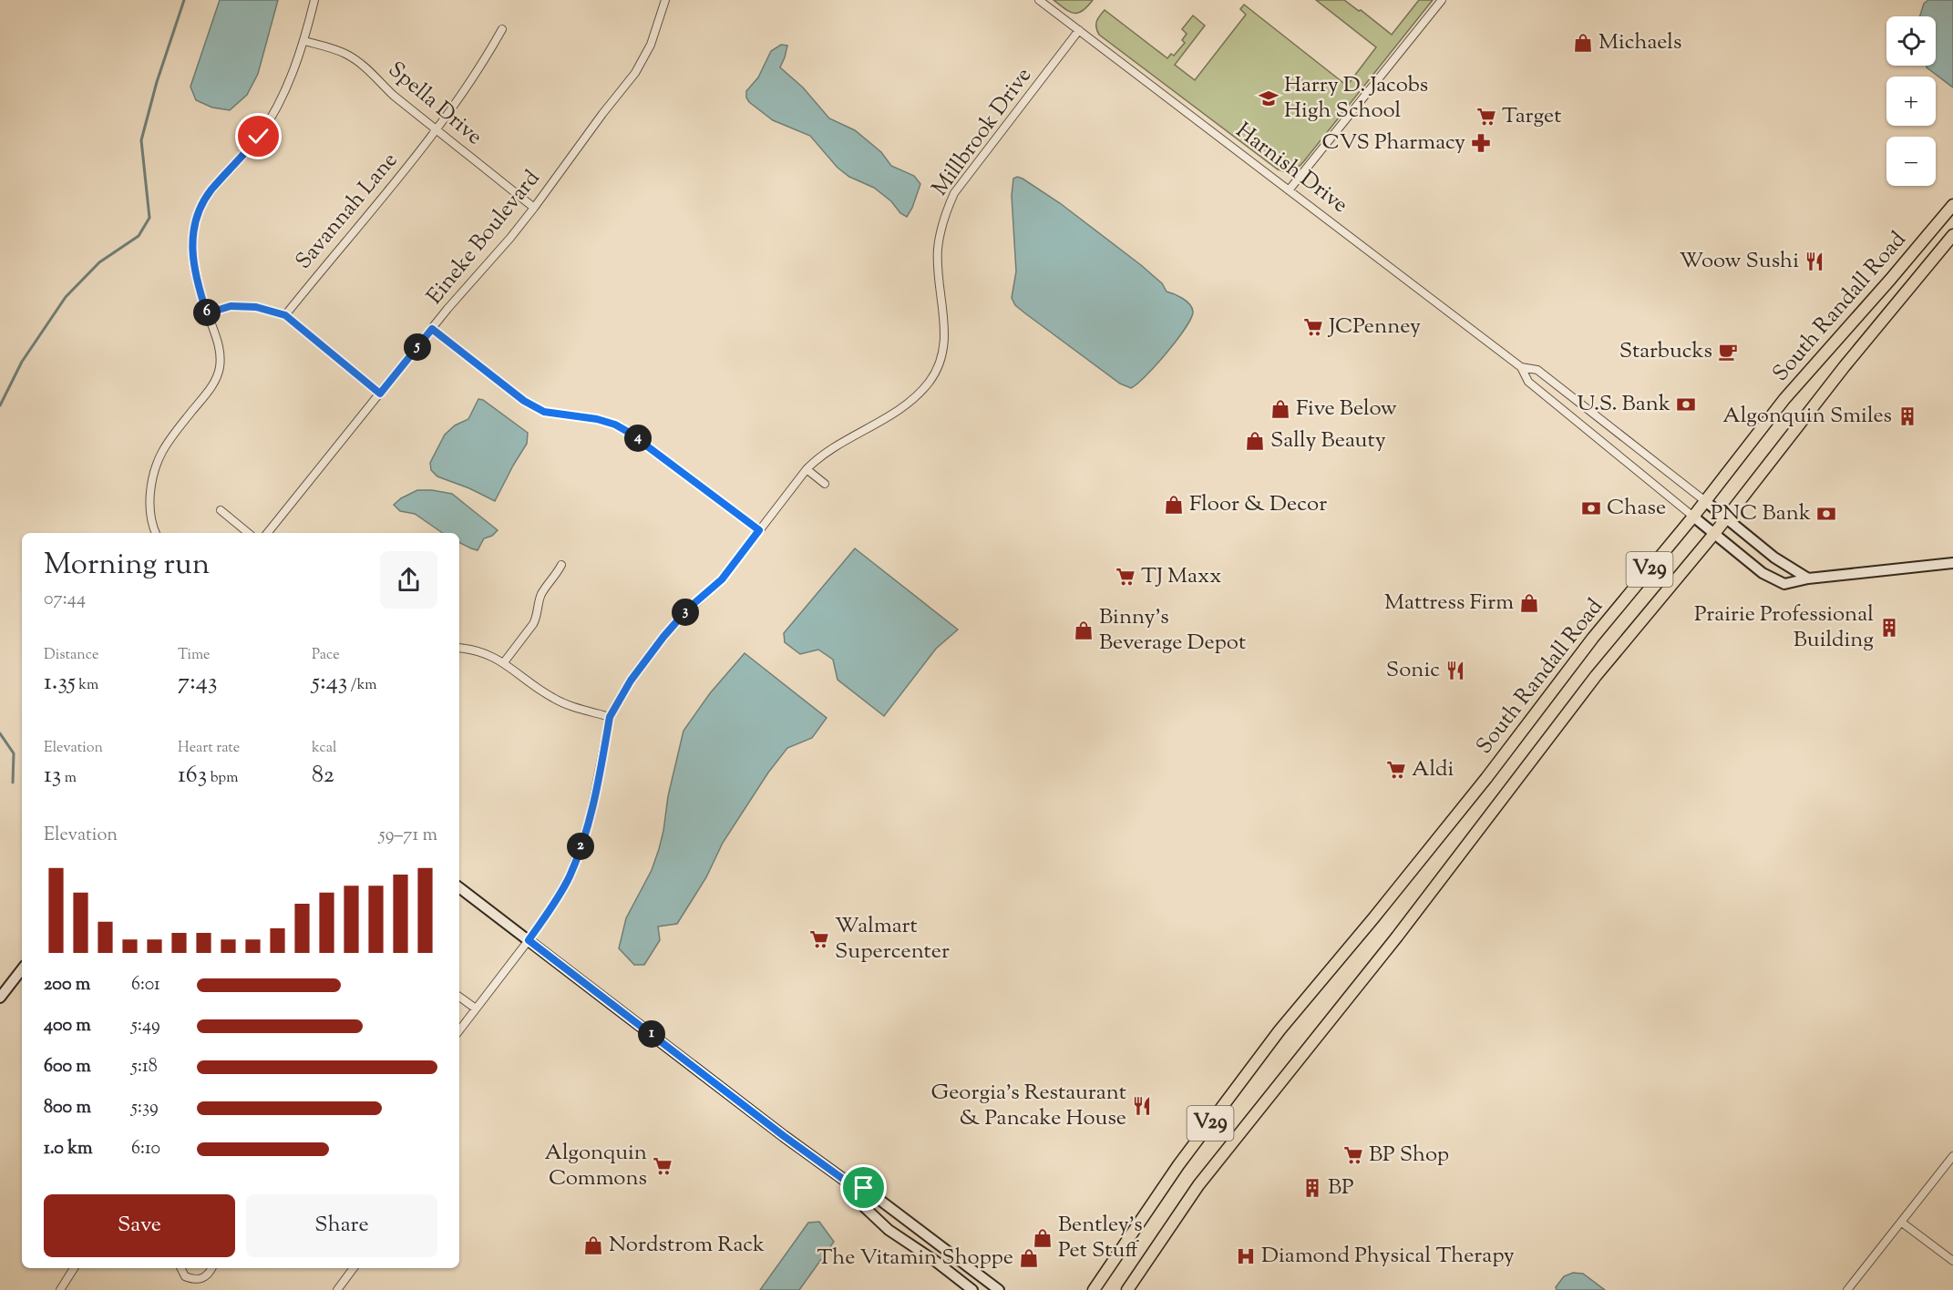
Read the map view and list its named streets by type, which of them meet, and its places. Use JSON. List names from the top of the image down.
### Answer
{
  "streets": {
    "main road": ["South Randall Road", "V29"],
    "street": [
      "Spella Drive",
      "Millbrook Drive",
      "Harnish Drive",
      "Savannah Lane",
      "Eineke Boulevard"
    ]
  },
  "crossings": [
    ["Spella Drive", "Savannah Lane"],
    ["Spella Drive", "Eineke Boulevard"],
    ["Millbrook Drive", "Harnish Drive"],
    ["Harnish Drive", "South Randall Road"]
  ],
  "places": {
    "shop": [
      "Michaels",
      "Five Below",
      "Sally Beauty",
      "Floor & Decor",
      "Mattress Firm",
      "Binny's Beverage Depot",
      "Bentley's Pet Stuff",
      "Nordstrom Rack",
      "The Vitamin Shoppe"
    ],
    "school or university": ["Harry D. Jacobs High School"],
    "supermarket": [
      "Target",
      "JCPenney",
      "TJ Maxx",
      "Aldi",
      "Walmart Supercenter",
      "BP Shop",
      "Algonquin Commons"
    ],
    "pharmacy": ["CVS Pharmacy"],
    "restaurant": ["Woow Sushi", "Sonic", "Georgia's Restaurant & Pancake House"],
    "cafe": ["Starbucks"],
    "bank": ["U.S. Bank", "Chase", "PNC Bank"],
    "building": ["Algonquin Smiles", "Prairie Professional Building", "BP"],
    "hospital": ["Diamond Physical Therapy"]
  },
  "page": {
    "map_buttons": ["+", "−"],
    "pins": [
      "6",
      "5",
      "4",
      "3",
      "2",
      "1"
    ],
    "heading": ["Morning run", "07:44"],
    "stats": [
      ["Distance", "1.35 km"],
      ["Time", "7:43"],
      ["Pace", "5:43 /km"],
      ["Elevation", "13 m"],
      ["Heart rate", "163 bpm"],
      ["kcal", "82"]
    ],
    "chart": ["Elevation", "59–71 m"],
    "list": [
      {
        "name": "200 m",
        "note": "6:01"
      },
      {
        "name": "400 m",
        "note": "5:49"
      },
      {
        "name": "600 m",
        "note": "5:18"
      },
      {
        "name": "800 m",
        "note": "5:39"
      },
      {
        "name": "1.0 km",
        "note": "6:10"
      }
    ],
    "buttons": ["Save", "Share"]
  }
}
